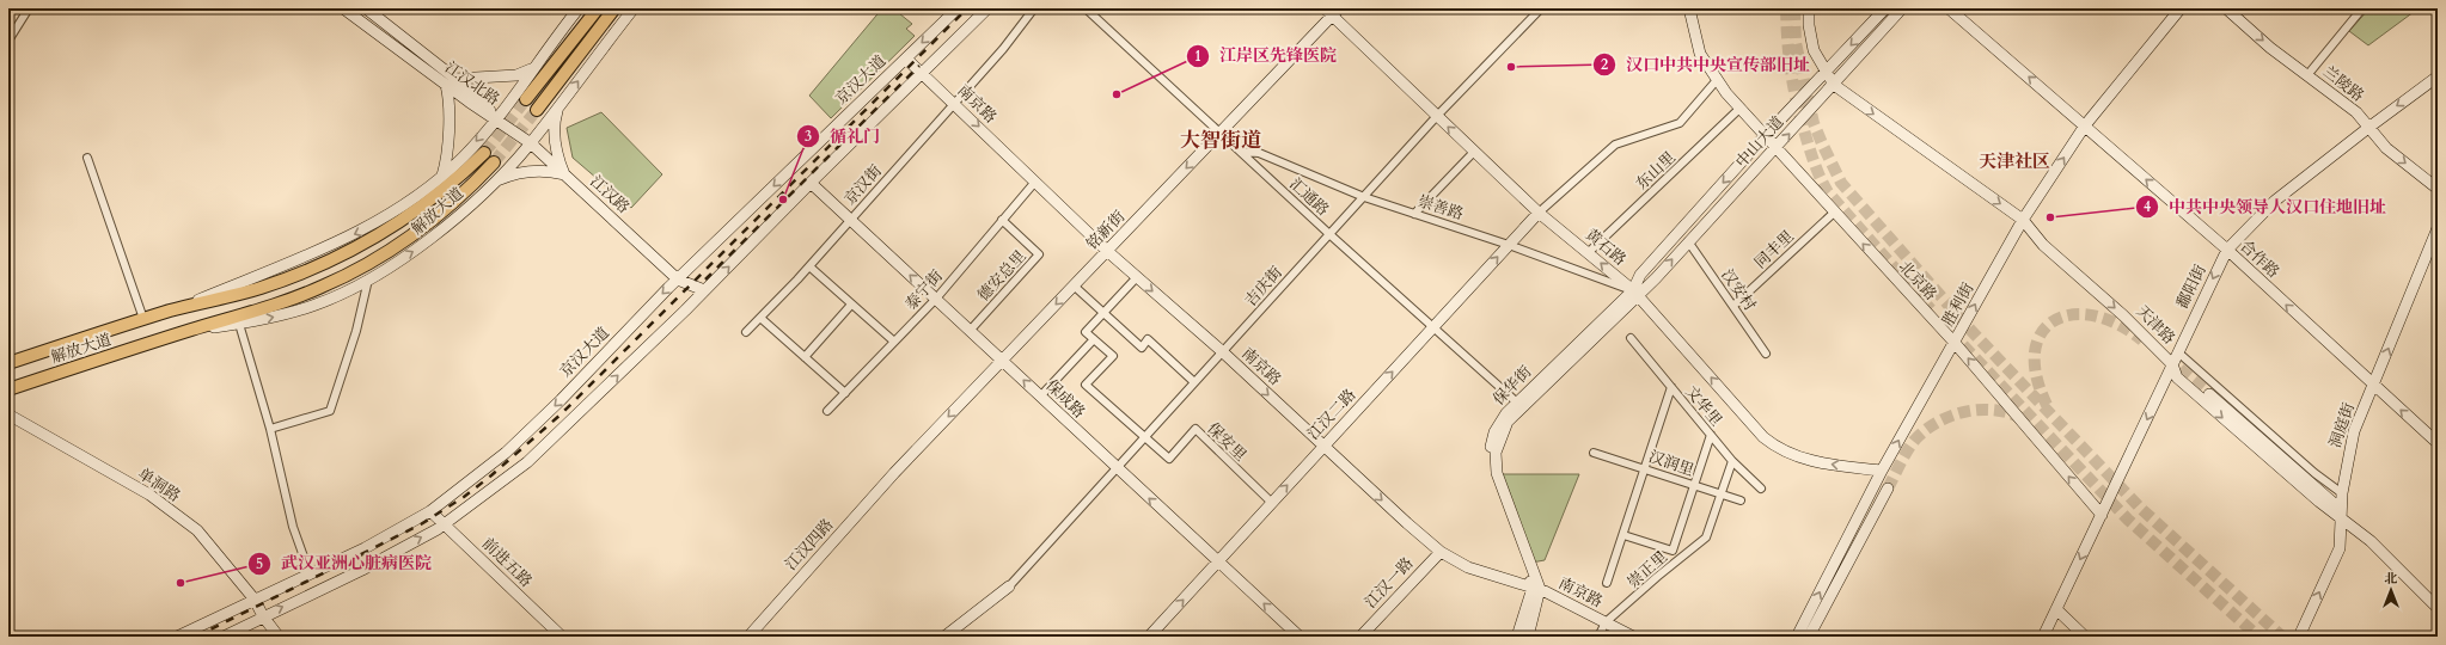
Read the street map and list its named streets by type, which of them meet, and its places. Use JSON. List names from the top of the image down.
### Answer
{
  "streets": {
    "main road": ["解放大道"],
    "street": [
      "京汉大道",
      "江汉北路",
      "兰陵路",
      "南京路",
      "中山大道",
      "东山里",
      "京汉街",
      "江汉路",
      "汇通路",
      "崇善路",
      "铭新街",
      "黄石路",
      "同丰里",
      "合作路",
      "德安总里",
      "北京路",
      "吉庆街",
      "鄱阳街",
      "泰宁街",
      "汉安村",
      "胜利街",
      "天津路",
      "保华街",
      "保成路",
      "文华里",
      "江汉二路",
      "洞庭街",
      "保安里",
      "汉润里",
      "单洞路",
      "江汉四路",
      "前进五路",
      "崇正里",
      "江汉一路"
    ]
  },
  "crossings": [
    ["京汉大道", "南京路"],
    ["京汉大道", "江汉路"],
    ["京汉大道", "单洞路"],
    ["京汉大道", "前进五路"],
    ["江汉北路", "江汉路"],
    ["江汉北路", "解放大道"],
    ["兰陵路", "鄱阳街"],
    ["南京路", "京汉街"],
    ["南京路", "铭新街"],
    ["南京路", "吉庆街"],
    ["南京路", "泰宁街"],
    ["南京路", "保华街"],
    ["南京路", "江汉二路"],
    ["南京路", "崇正里"],
    ["南京路", "江汉一路"],
    ["中山大道", "崇善路"],
    ["中山大道", "黄石路"],
    ["中山大道", "北京路"],
    ["中山大道", "汉安村"],
    ["中山大道", "天津路"],
    ["中山大道", "保华街"],
    ["东山里", "黄石路"],
    ["东山里", "北京路"],
    ["京汉街", "保成路"],
    ["江汉路", "解放大道"],
    ["汇通路", "崇善路"],
    ["汇通路", "铭新街"],
    ["汇通路", "吉庆街"],
    ["汇通路", "保华街"],
    ["汇通路", "江汉二路"],
    ["崇善路", "黄石路"],
    ["崇善路", "吉庆街"],
    ["崇善路", "保华街"],
    ["崇善路", "江汉二路"],
    ["铭新街", "黄石路"],
    ["铭新街", "保成路"],
    ["铭新街", "江汉四路"],
    ["黄石路", "吉庆街"],
    ["黄石路", "胜利街"],
    ["黄石路", "保华街"],
    ["黄石路", "江汉二路"],
    ["同丰里", "北京路"],
    ["同丰里", "汉安村"],
    ["合作路", "鄱阳街"],
    ["合作路", "胜利街"],
    ["合作路", "洞庭街"],
    ["德安总里", "泰宁街"],
    ["德安总里", "保成路"],
    ["北京路", "鄱阳街"],
    ["北京路", "胜利街"],
    ["吉庆街", "保成路"],
    ["吉庆街", "保安里"],
    ["鄱阳街", "天津路"],
    ["泰宁街", "保成路"],
    ["胜利街", "天津路"],
    ["天津路", "洞庭街"],
    ["保成路", "江汉二路"],
    ["江汉二路", "保安里"],
    ["汉润里", "崇正里"]
  ],
  "one_way": [
    "兰陵路",
    "南京路",
    "铭新街",
    "黄石路",
    "合作路",
    "北京路",
    "鄱阳街",
    "胜利街",
    "保成路",
    "江汉二路",
    "洞庭街"
  ],
  "districts": ["大智街道", "天津社区"],
  "places": [
    "汉口中共中央宣传部旧址",
    "江岸区先锋医院",
    "循礼门",
    "中共中央领导人汉口住地旧址",
    "武汉亚洲心脏病医院"
  ],
  "north": "top"
}
